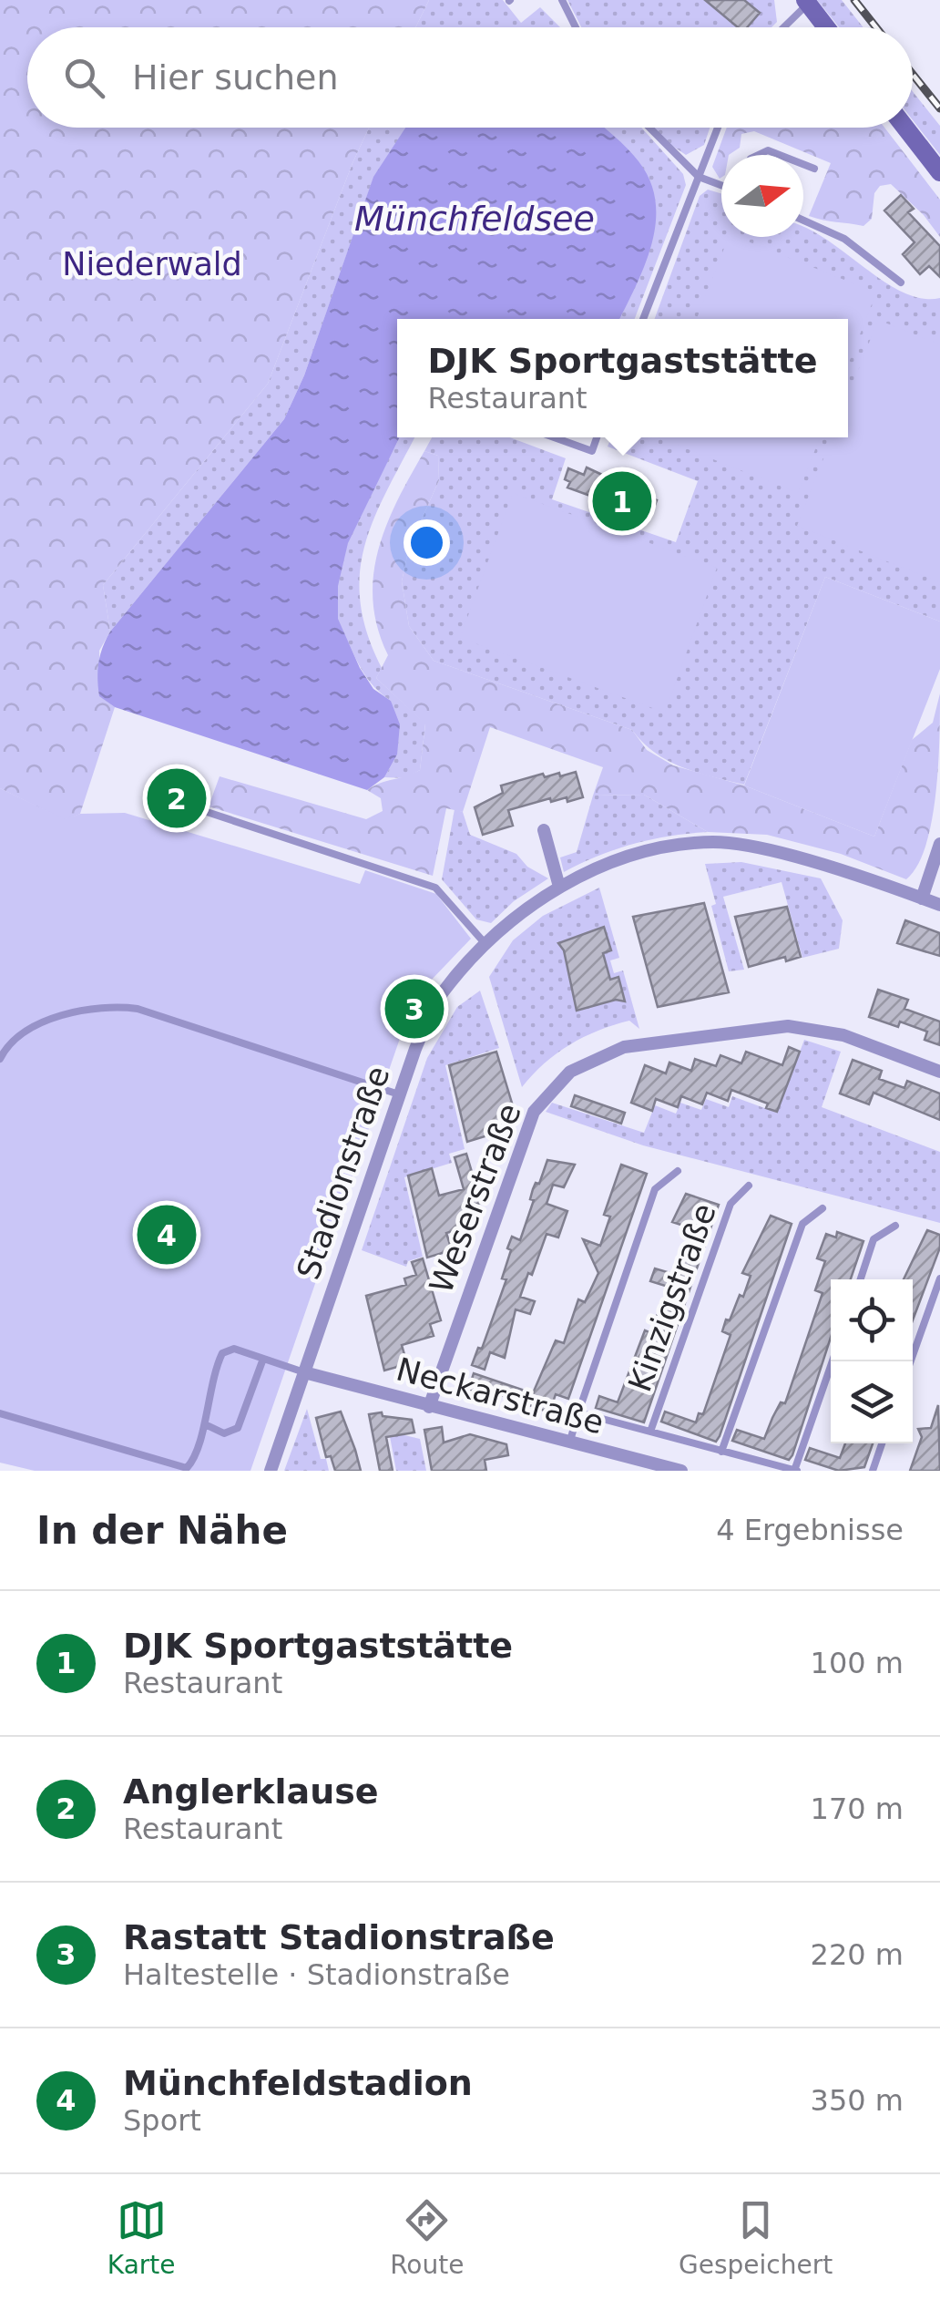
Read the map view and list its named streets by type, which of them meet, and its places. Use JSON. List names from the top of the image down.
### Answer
{
  "streets": {
    "street": ["Stadionstraße", "Weserstraße", "Neckarstraße"],
    "lane": ["Kinzigstraße"]
  },
  "crossings": [
    ["Stadionstraße", "Neckarstraße"],
    ["Weserstraße", "Neckarstraße"]
  ],
  "water": ["Münchfeldsee"],
  "parks": ["Niederwald"],
  "north": "right",
  "page": {
    "search": "Hier suchen",
    "popup": ["DJK Sportgaststätte", "Restaurant"],
    "pins": [
      "1",
      "2",
      "3",
      "4"
    ],
    "heading": ["In der Nähe", "4 Ergebnisse"],
    "list": [
      {
        "mark": "1",
        "name": "DJK Sportgaststätte",
        "note": "Restaurant",
        "value": "100 m"
      },
      {
        "mark": "2",
        "name": "Anglerklause",
        "note": "Restaurant",
        "value": "170 m"
      },
      {
        "mark": "3",
        "name": "Rastatt Stadionstraße",
        "note": "Haltestelle · Stadionstraße",
        "value": "220 m"
      },
      {
        "mark": "4",
        "name": "Münchfeldstadion",
        "note": "Sport",
        "value": "350 m"
      }
    ],
    "nav": ["Karte", "Route", "Gespeichert"]
  }
}
